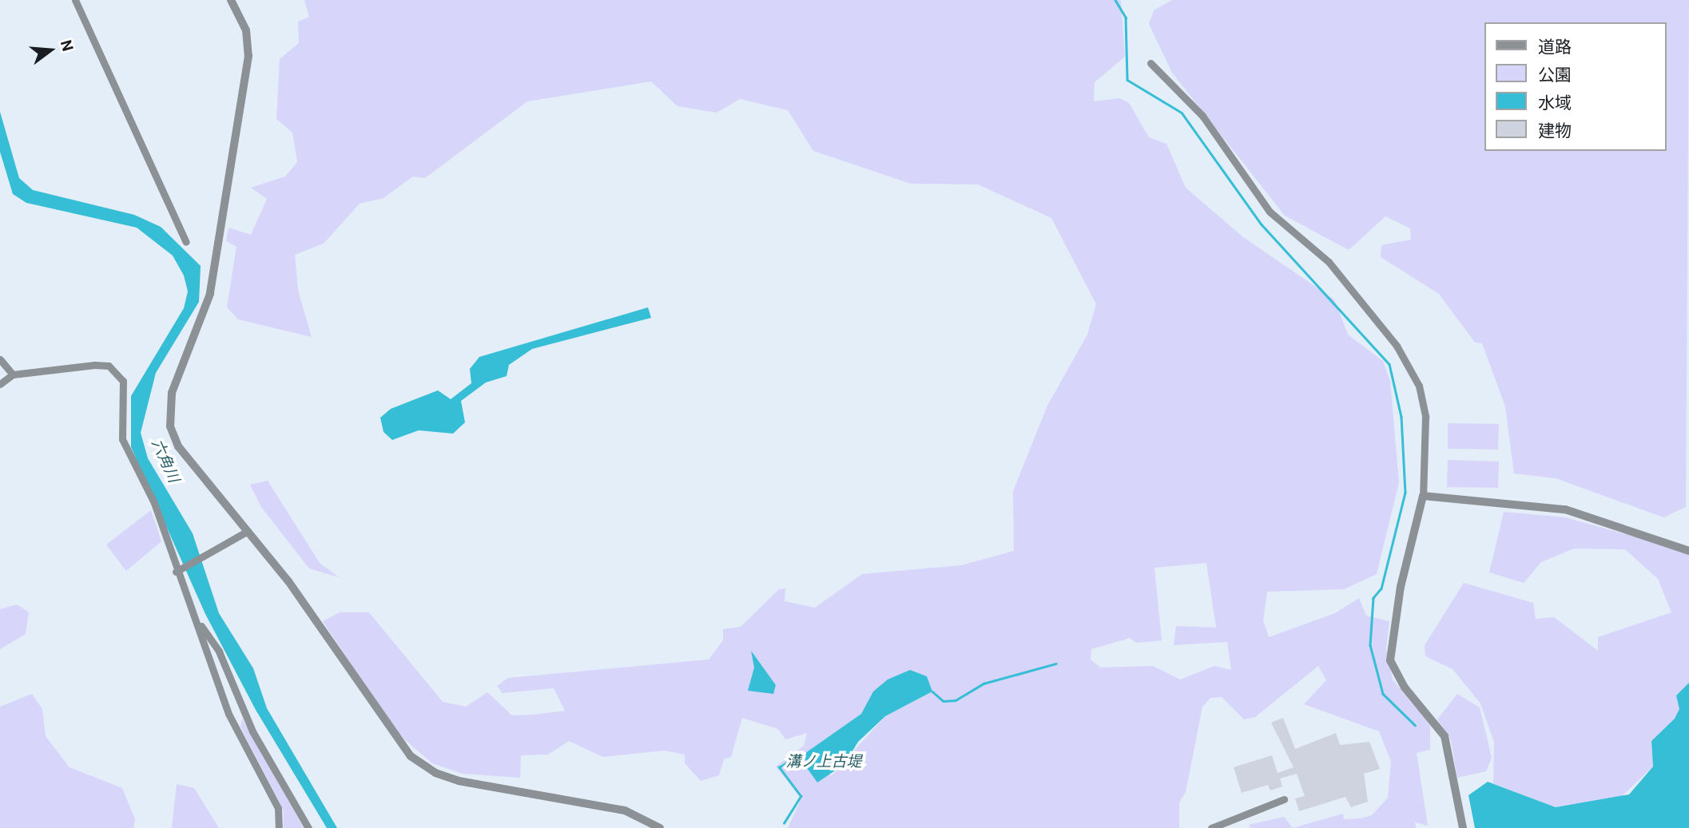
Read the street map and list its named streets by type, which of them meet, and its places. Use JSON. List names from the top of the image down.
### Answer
{
  "water": ["六角川", "溝ノ上古堤"],
  "legend": [
    "道路",
    "公園",
    "水域",
    "建物"
  ],
  "north": "right"
}
